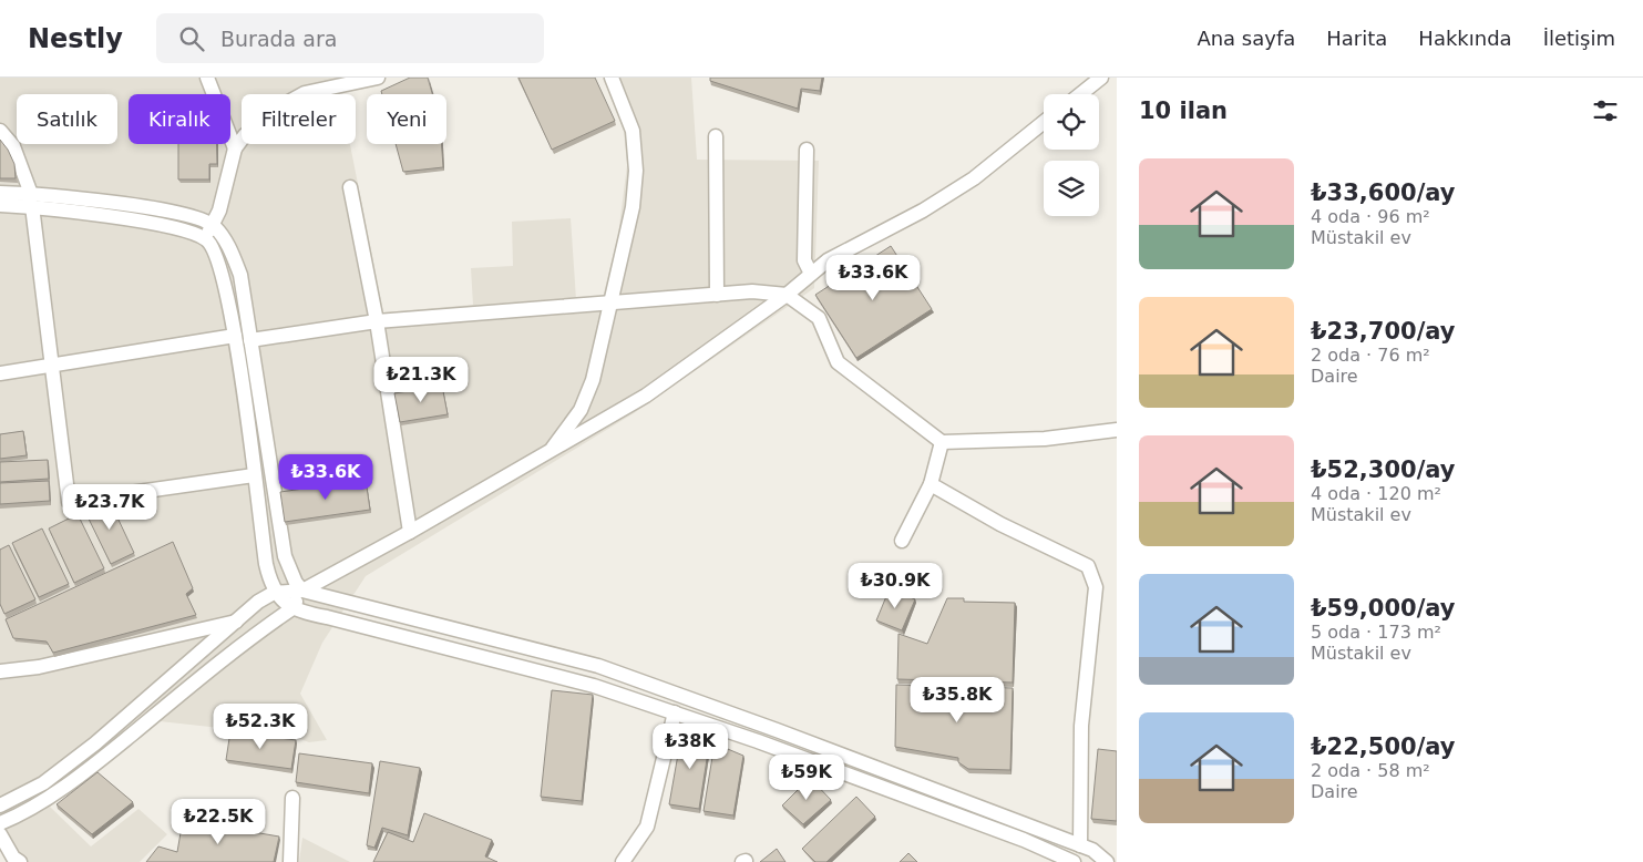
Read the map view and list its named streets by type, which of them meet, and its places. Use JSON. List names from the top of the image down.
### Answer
{
  "page": {
    "header": "Nestly",
    "search": "Burada ara",
    "nav": [
      "Ana sayfa",
      "Harita",
      "Hakkında",
      "İletişim"
    ],
    "heading": "10 ilan",
    "chip": [
      "Satılık",
      "Kiralık",
      "Filtreler",
      "Yeni"
    ],
    "list": [
      {
        "name": "₺33,600/ay",
        "note": "4 oda · 96 m² · Müstakil ev"
      },
      {
        "name": "₺23,700/ay",
        "note": "2 oda · 76 m² · Daire"
      },
      {
        "name": "₺52,300/ay",
        "note": "4 oda · 120 m² · Müstakil ev"
      },
      {
        "name": "₺59,000/ay",
        "note": "5 oda · 173 m² · Müstakil ev"
      },
      {
        "name": "₺22,500/ay",
        "note": "2 oda · 58 m² · Daire"
      }
    ],
    "price": [
      "₺33.6K",
      "₺21.3K",
      "₺33.6K",
      "₺23.7K",
      "₺30.9K",
      "₺35.8K",
      "₺52.3K",
      "₺38K",
      "₺59K",
      "₺22.5K"
    ]
  }
}
